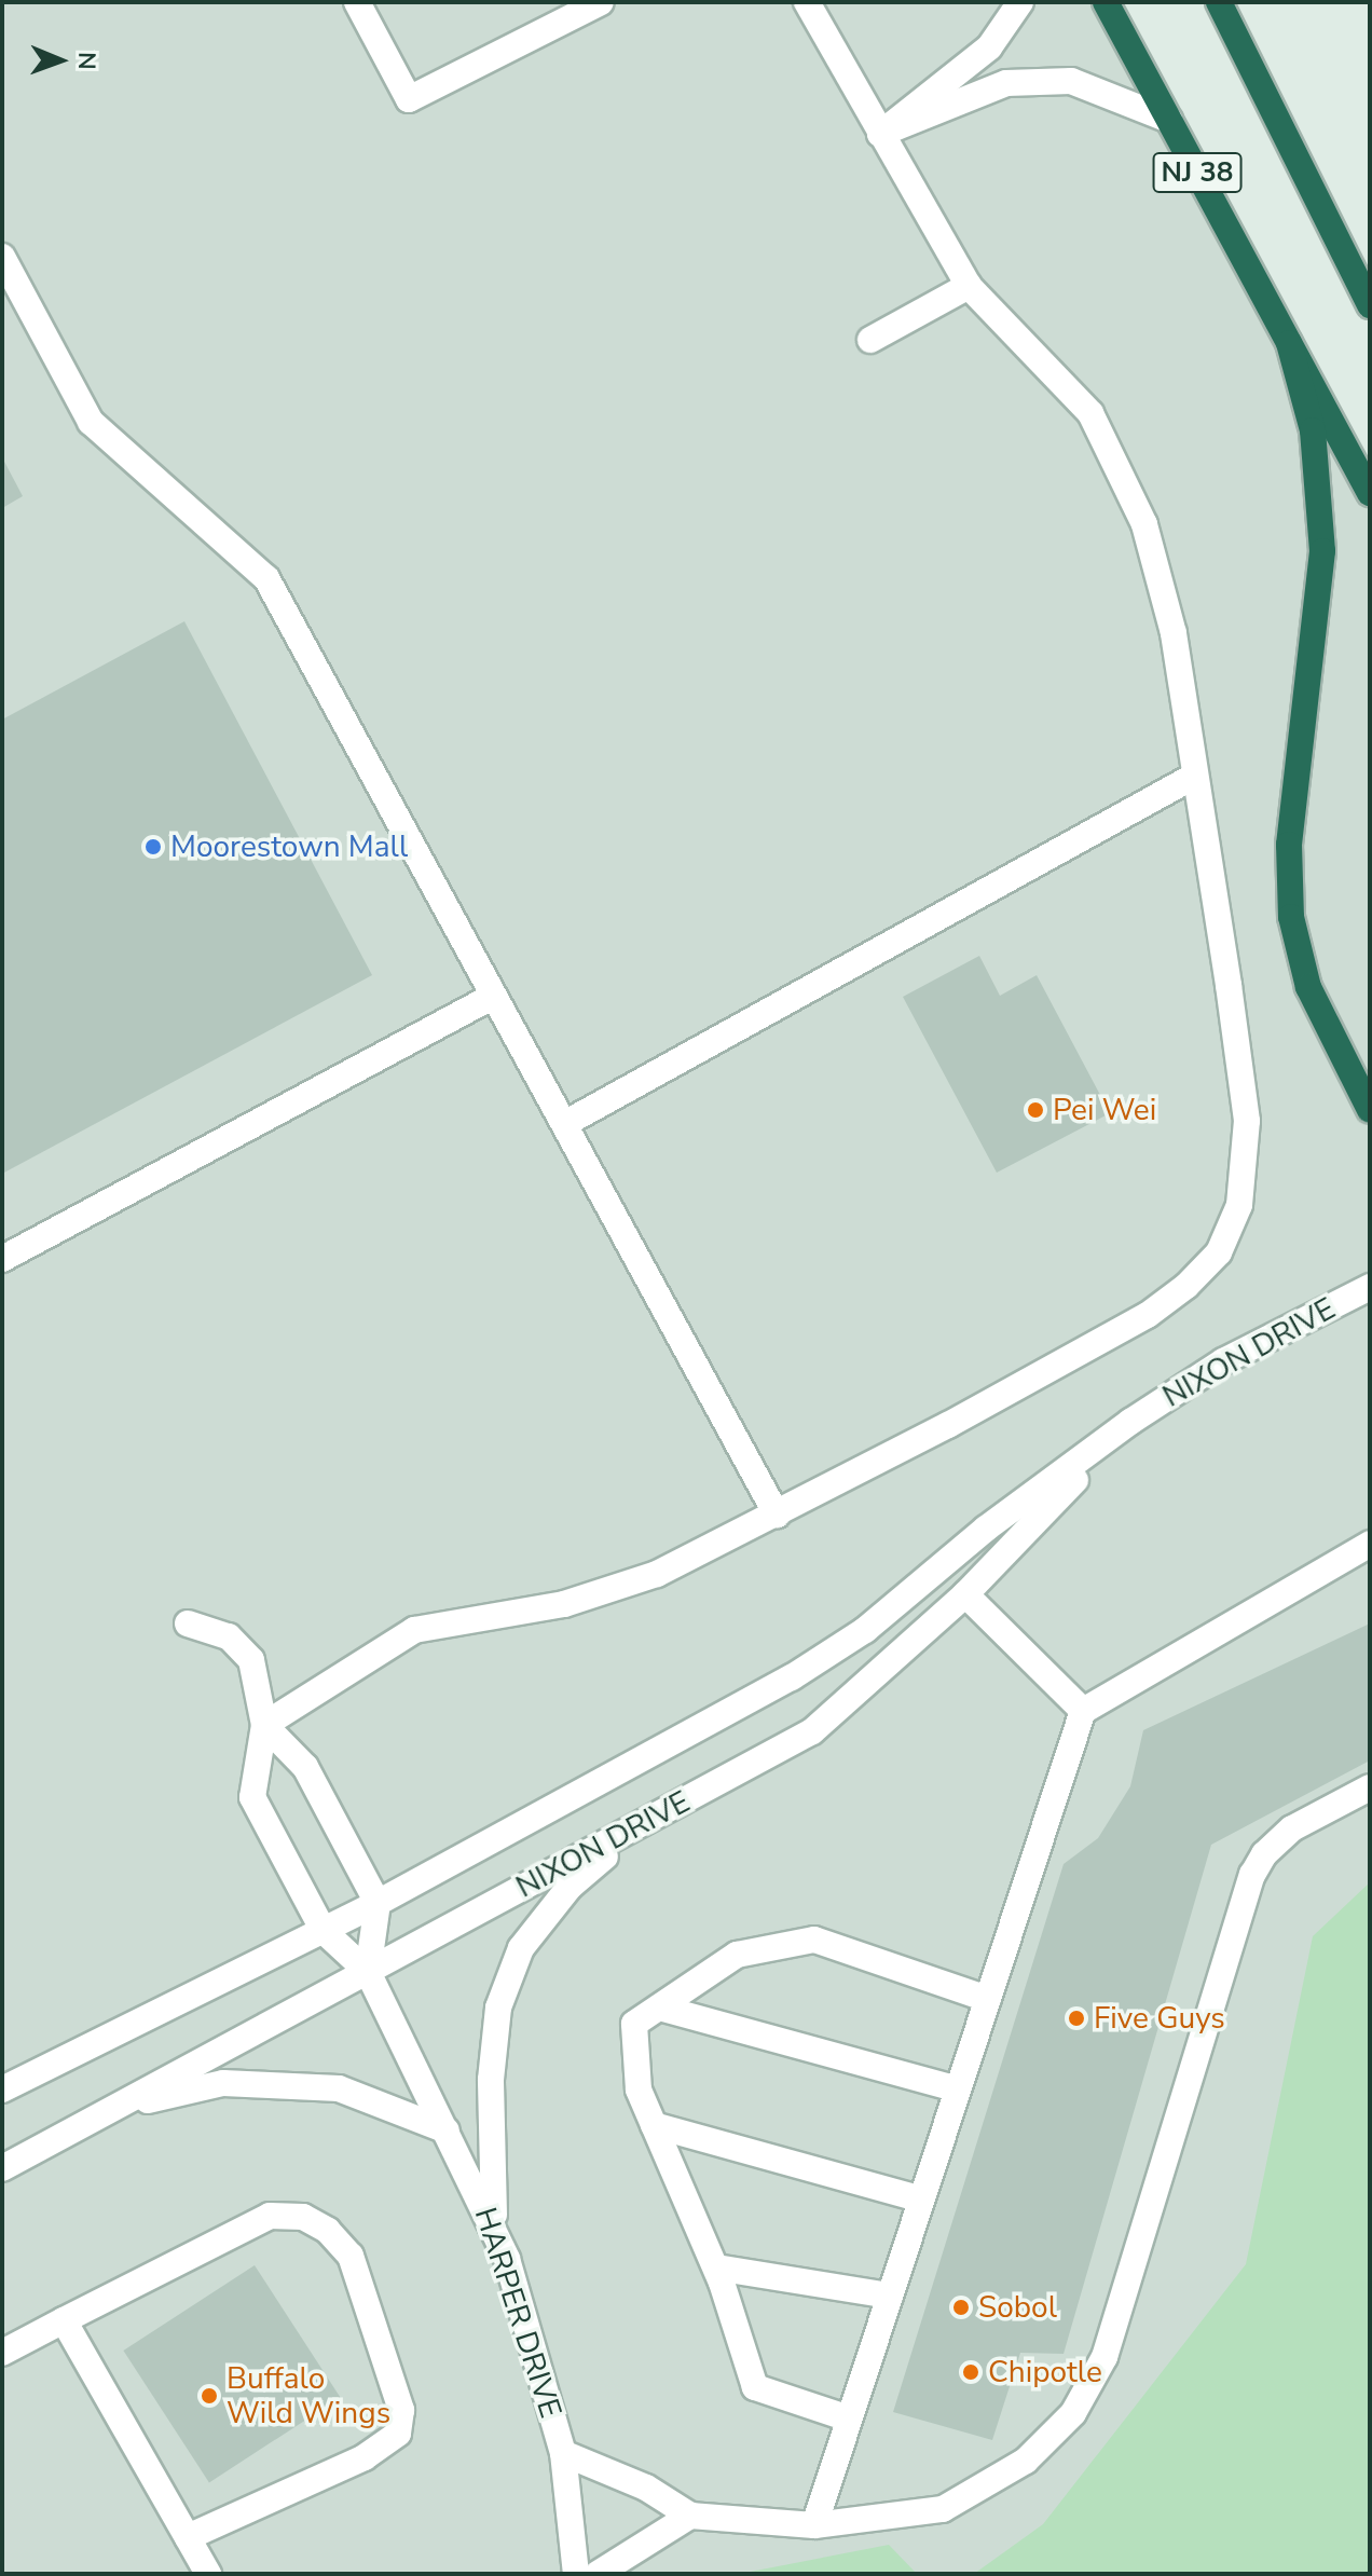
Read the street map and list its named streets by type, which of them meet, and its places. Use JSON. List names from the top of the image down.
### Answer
{
  "streets": {
    "highway": ["NJ 38"],
    "street": ["NIXON DRIVE", "HARPER DRIVE"]
  },
  "crossings": [
    ["NIXON DRIVE", "HARPER DRIVE"]
  ],
  "places": [
    "Moorestown Mall",
    "Pei Wei",
    "Five Guys",
    "Sobol",
    "Chipotle",
    "Buffalo Wild Wings"
  ],
  "north": "right"
}
